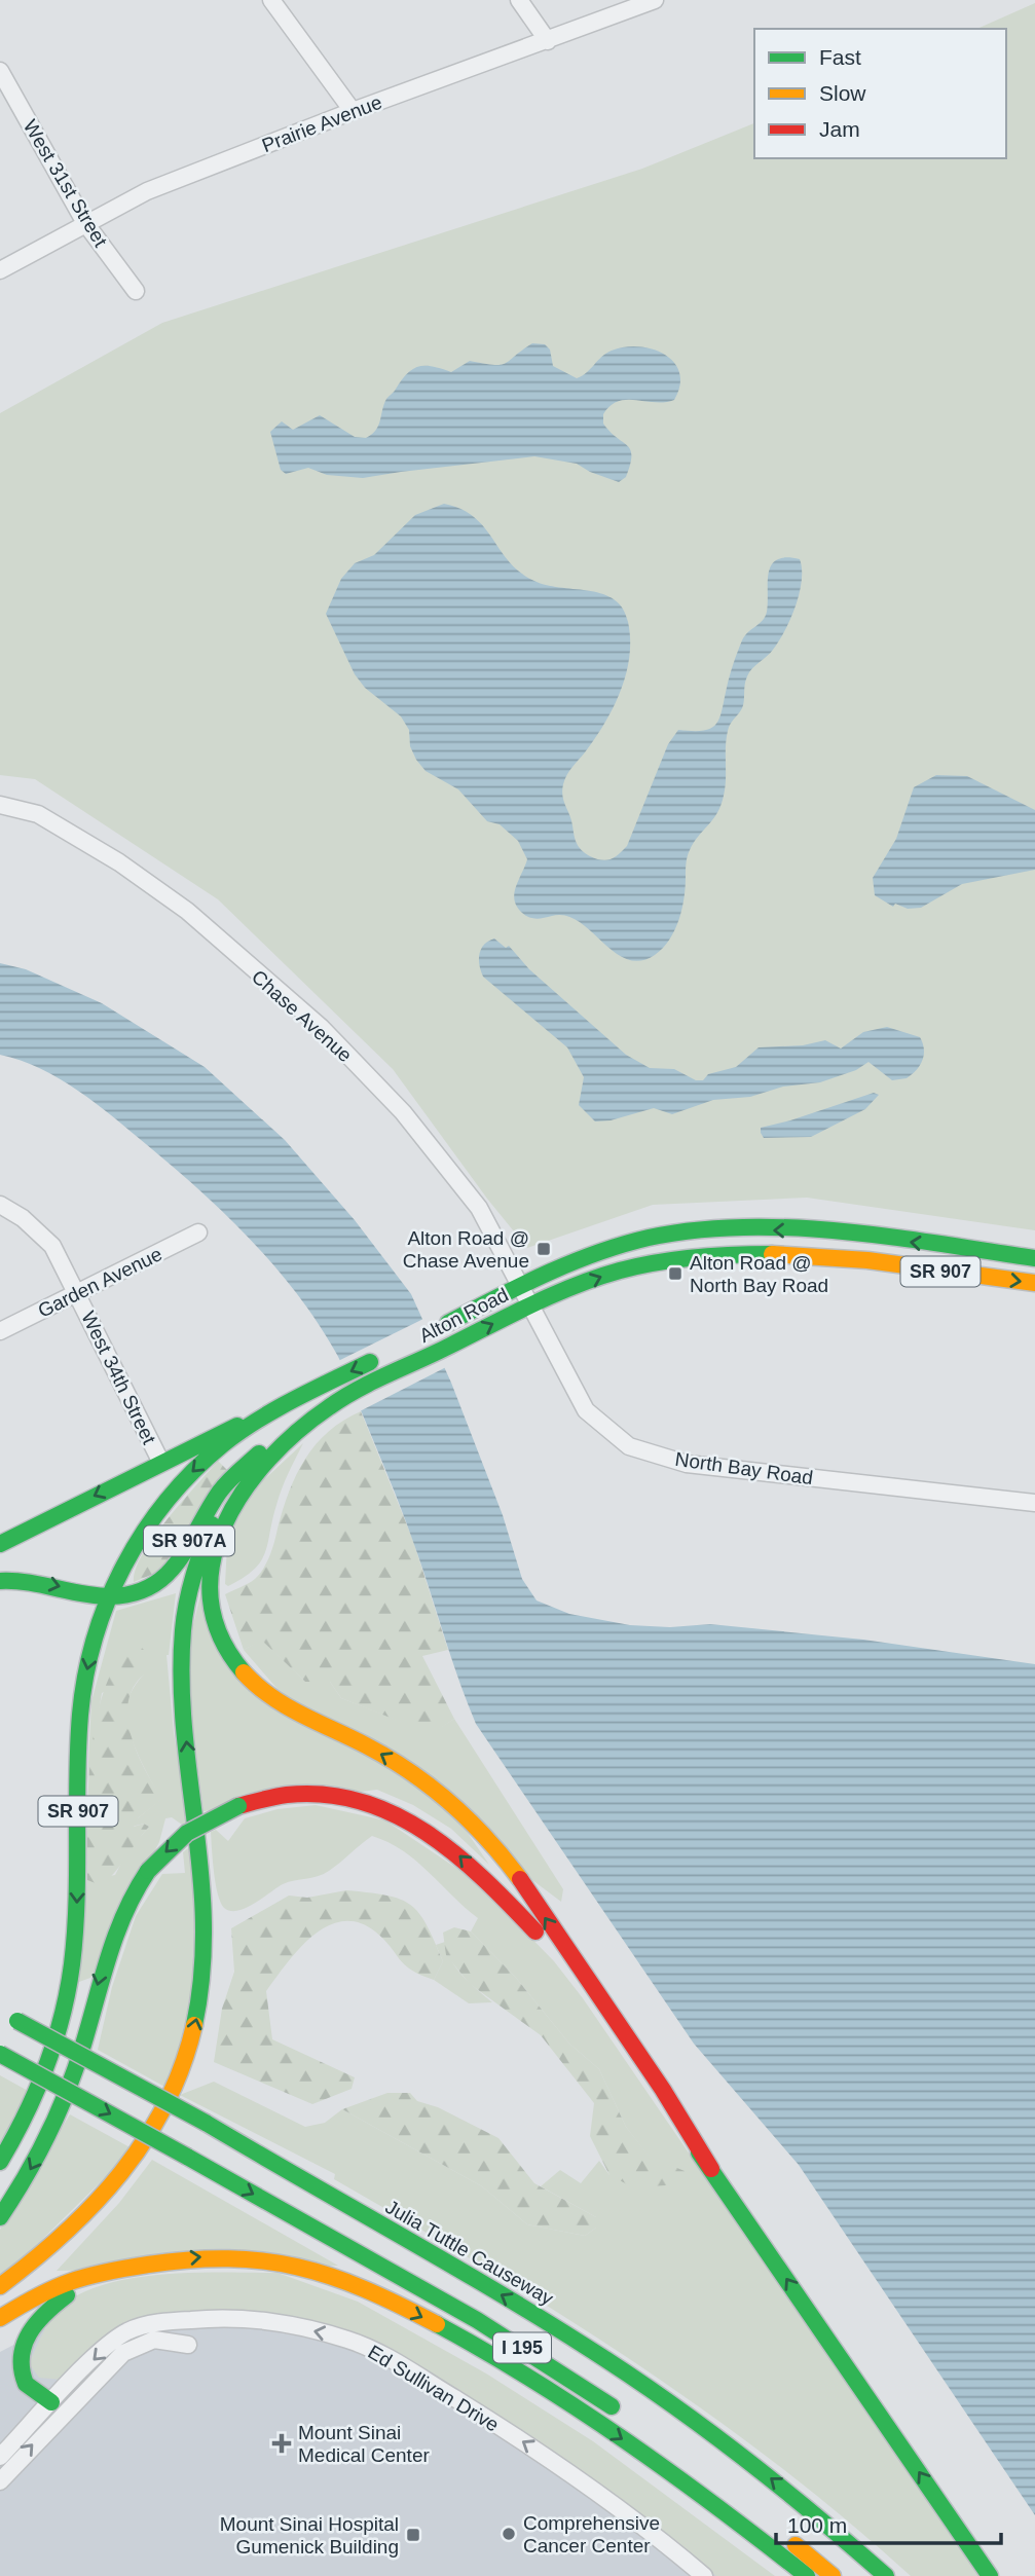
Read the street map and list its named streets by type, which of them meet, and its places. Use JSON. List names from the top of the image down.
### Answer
{
  "streets": {
    "main road": [
      "SR 907",
      "Alton Road",
      "SR 907A",
      "Julia Tuttle Causeway",
      "I 195"
    ],
    "street": [
      "Prairie Avenue",
      "West 31st Street",
      "Chase Avenue",
      "Garden Avenue",
      "West 34th Street",
      "North Bay Road",
      "Ed Sullivan Drive"
    ]
  },
  "crossings": [
    ["Prairie Avenue", "West 31st Street"],
    ["Chase Avenue", "Alton Road"],
    ["Chase Avenue", "North Bay Road"],
    ["SR 907", "Alton Road"],
    ["Garden Avenue", "West 34th Street"],
    ["Alton Road", "North Bay Road"]
  ],
  "one_way": ["Ed Sullivan Drive"],
  "places": {
    "transit": ["Alton Road @ Chase Avenue", "Alton Road @ North Bay Road", "Mount Sinai Hospital Gumenick Building"],
    "health": ["Mount Sinai Medical Center"],
    "other": ["Comprehensive Cancer Center"]
  },
  "legend": ["Fast", "Slow", "Jam"],
  "scale_bar": "100 m"
}
